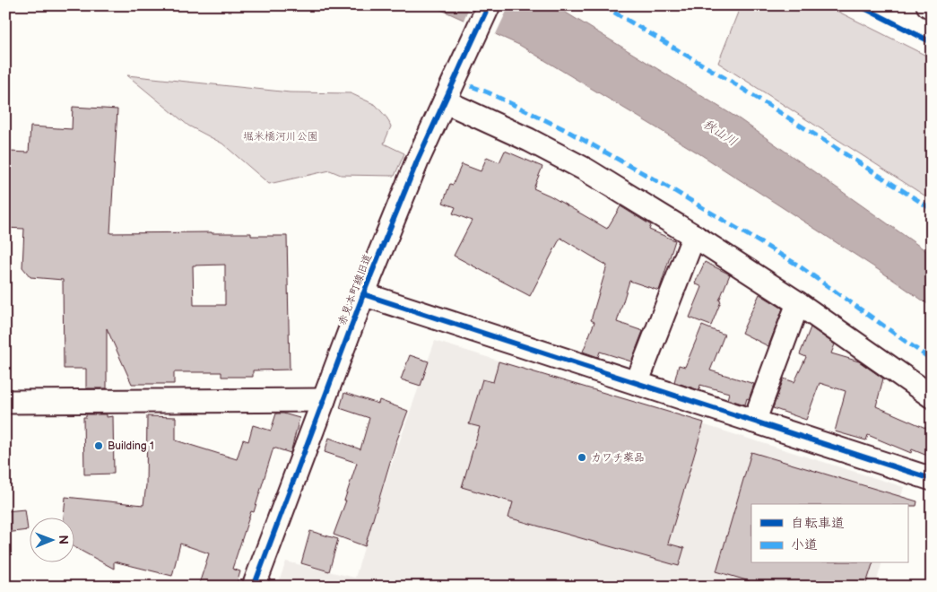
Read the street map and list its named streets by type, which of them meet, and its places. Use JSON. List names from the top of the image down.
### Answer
{
  "streets": {
    "street": ["赤見本町線旧道"]
  },
  "water": ["秋山川"],
  "parks": ["堀米橋河川公園"],
  "places": ["Building 1", "カワチ薬品"],
  "legend": ["自転車道", "小道"],
  "north": "right"
}
